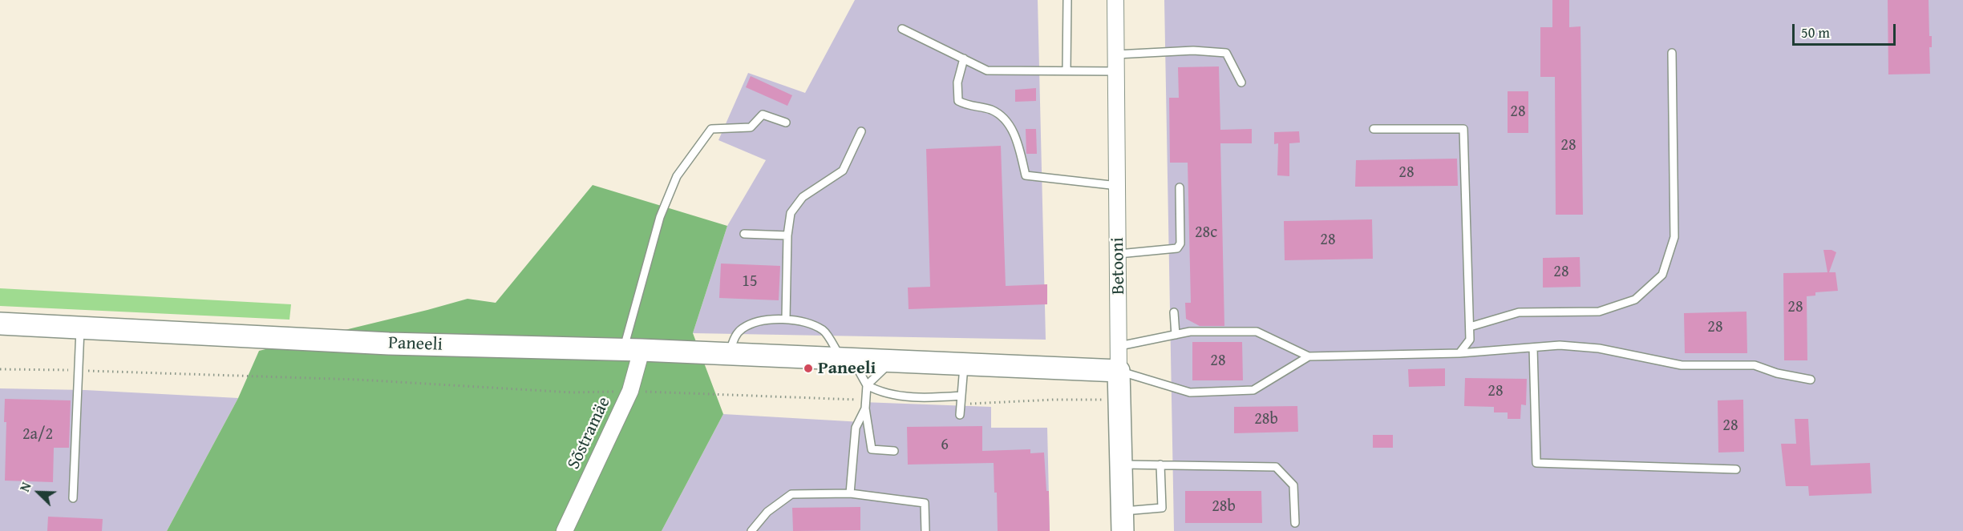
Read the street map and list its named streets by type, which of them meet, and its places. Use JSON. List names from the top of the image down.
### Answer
{
  "streets": {
    "street": ["Betooni", "Paneeli", "Sõstramäe"]
  },
  "crossings": [
    ["Betooni", "Paneeli"],
    ["Paneeli", "Sõstramäe"]
  ],
  "places": ["Paneeli"],
  "house_numbers": [
    "28",
    "28",
    "28",
    "28c",
    "28",
    "28",
    "15",
    "28",
    "28",
    "28",
    "28",
    "28b",
    "28",
    "2a/2",
    "6",
    "28b"
  ],
  "scale_bar": "50 m",
  "north": "top left"
}
